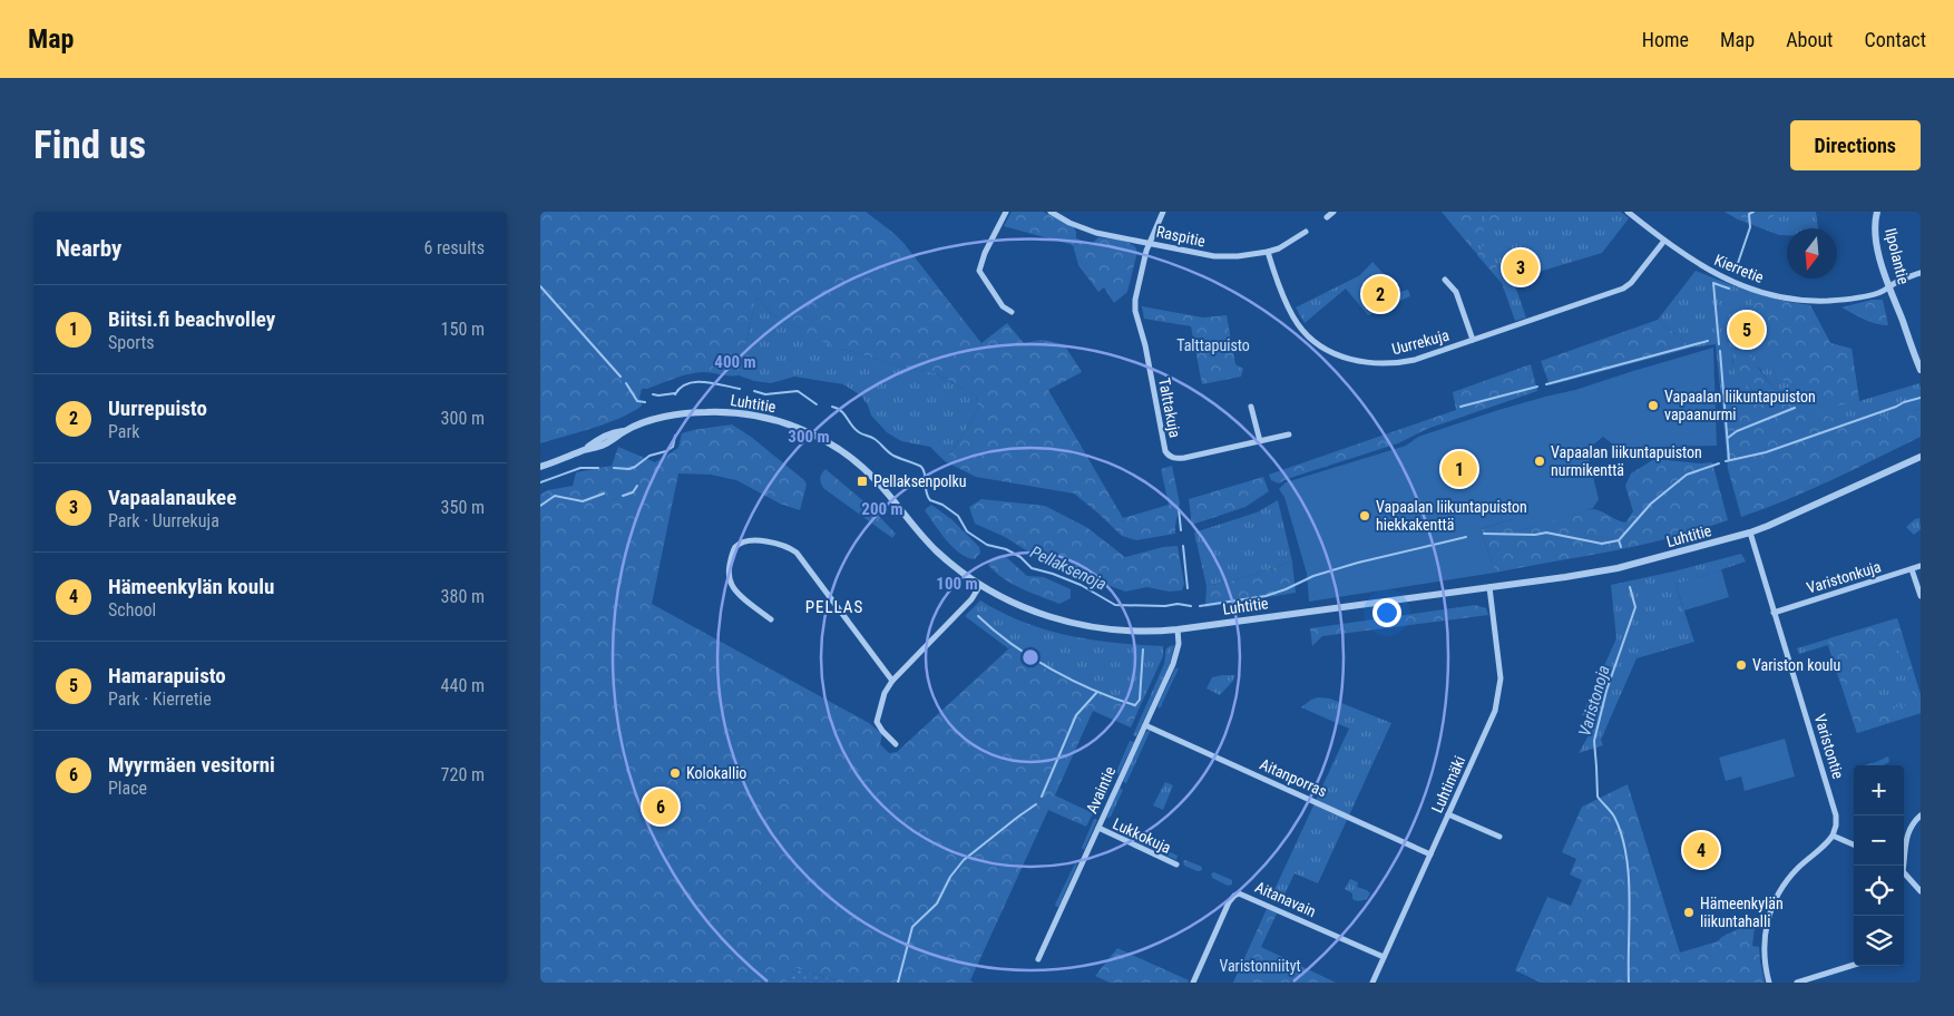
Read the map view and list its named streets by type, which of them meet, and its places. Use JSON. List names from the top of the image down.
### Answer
{
  "streets": {
    "street": [
      "Raspitie",
      "Ilpolantie",
      "Kierretie",
      "Uurrekuja",
      "Luhtitie",
      "Talttakuja",
      "Varistonkuja",
      "Varistontie",
      "Aitanporras",
      "Luhtimäki",
      "Avaintie",
      "Lukkokuja",
      "Aitanavain"
    ]
  },
  "crossings": [
    ["Raspitie", "Uurrekuja"],
    ["Raspitie", "Talttakuja"],
    ["Ilpolantie", "Kierretie"],
    ["Kierretie", "Uurrekuja"],
    ["Luhtitie", "Varistontie"],
    ["Luhtitie", "Luhtimäki"],
    ["Luhtitie", "Avaintie"],
    ["Varistonkuja", "Varistontie"],
    ["Aitanporras", "Luhtimäki"],
    ["Aitanporras", "Avaintie"],
    ["Luhtimäki", "Aitanavain"],
    ["Avaintie", "Lukkokuja"]
  ],
  "districts": ["PELLAS"],
  "water": ["Pellaksenoja", "Varistonoja"],
  "parks": ["Talttapuisto", "Varistonniityt"],
  "places": {
    "other": [
      "Vapaalan liikuntapuiston vapaanurmi",
      "Vapaalan liikuntapuiston nurmikenttä",
      "Vapaalan liikuntapuiston hiekkakenttä",
      "Variston koulu",
      "Kolokallio",
      "Hämeenkylän liikuntahalli"
    ],
    "transit": ["Pellaksenpolku"]
  },
  "north": "bottom",
  "page": {
    "header": "Map",
    "nav": [
      "Home",
      "Map",
      "About",
      "Contact"
    ],
    "buttons": "Directions",
    "title": "Find us",
    "heading": ["Nearby", "6 results"],
    "pins": [
      "3",
      "2",
      "5",
      "1",
      "6",
      "4"
    ],
    "list": [
      {
        "mark": "1",
        "name": "Biitsi.fi beachvolley",
        "note": "Sports",
        "value": "150 m"
      },
      {
        "mark": "2",
        "name": "Uurrepuisto",
        "note": "Park",
        "value": "300 m"
      },
      {
        "mark": "3",
        "name": "Vapaalanaukee",
        "note": "Park · Uurrekuja",
        "value": "350 m"
      },
      {
        "mark": "4",
        "name": "Hämeenkylän koulu",
        "note": "School",
        "value": "380 m"
      },
      {
        "mark": "5",
        "name": "Hamarapuisto",
        "note": "Park · Kierretie",
        "value": "440 m"
      },
      {
        "mark": "6",
        "name": "Myyrmäen vesitorni",
        "note": "Place",
        "value": "720 m"
      }
    ],
    "map_buttons": ["+", "−"]
  },
  "rings": [
    "400 m",
    "300 m",
    "200 m",
    "100 m"
  ]
}
